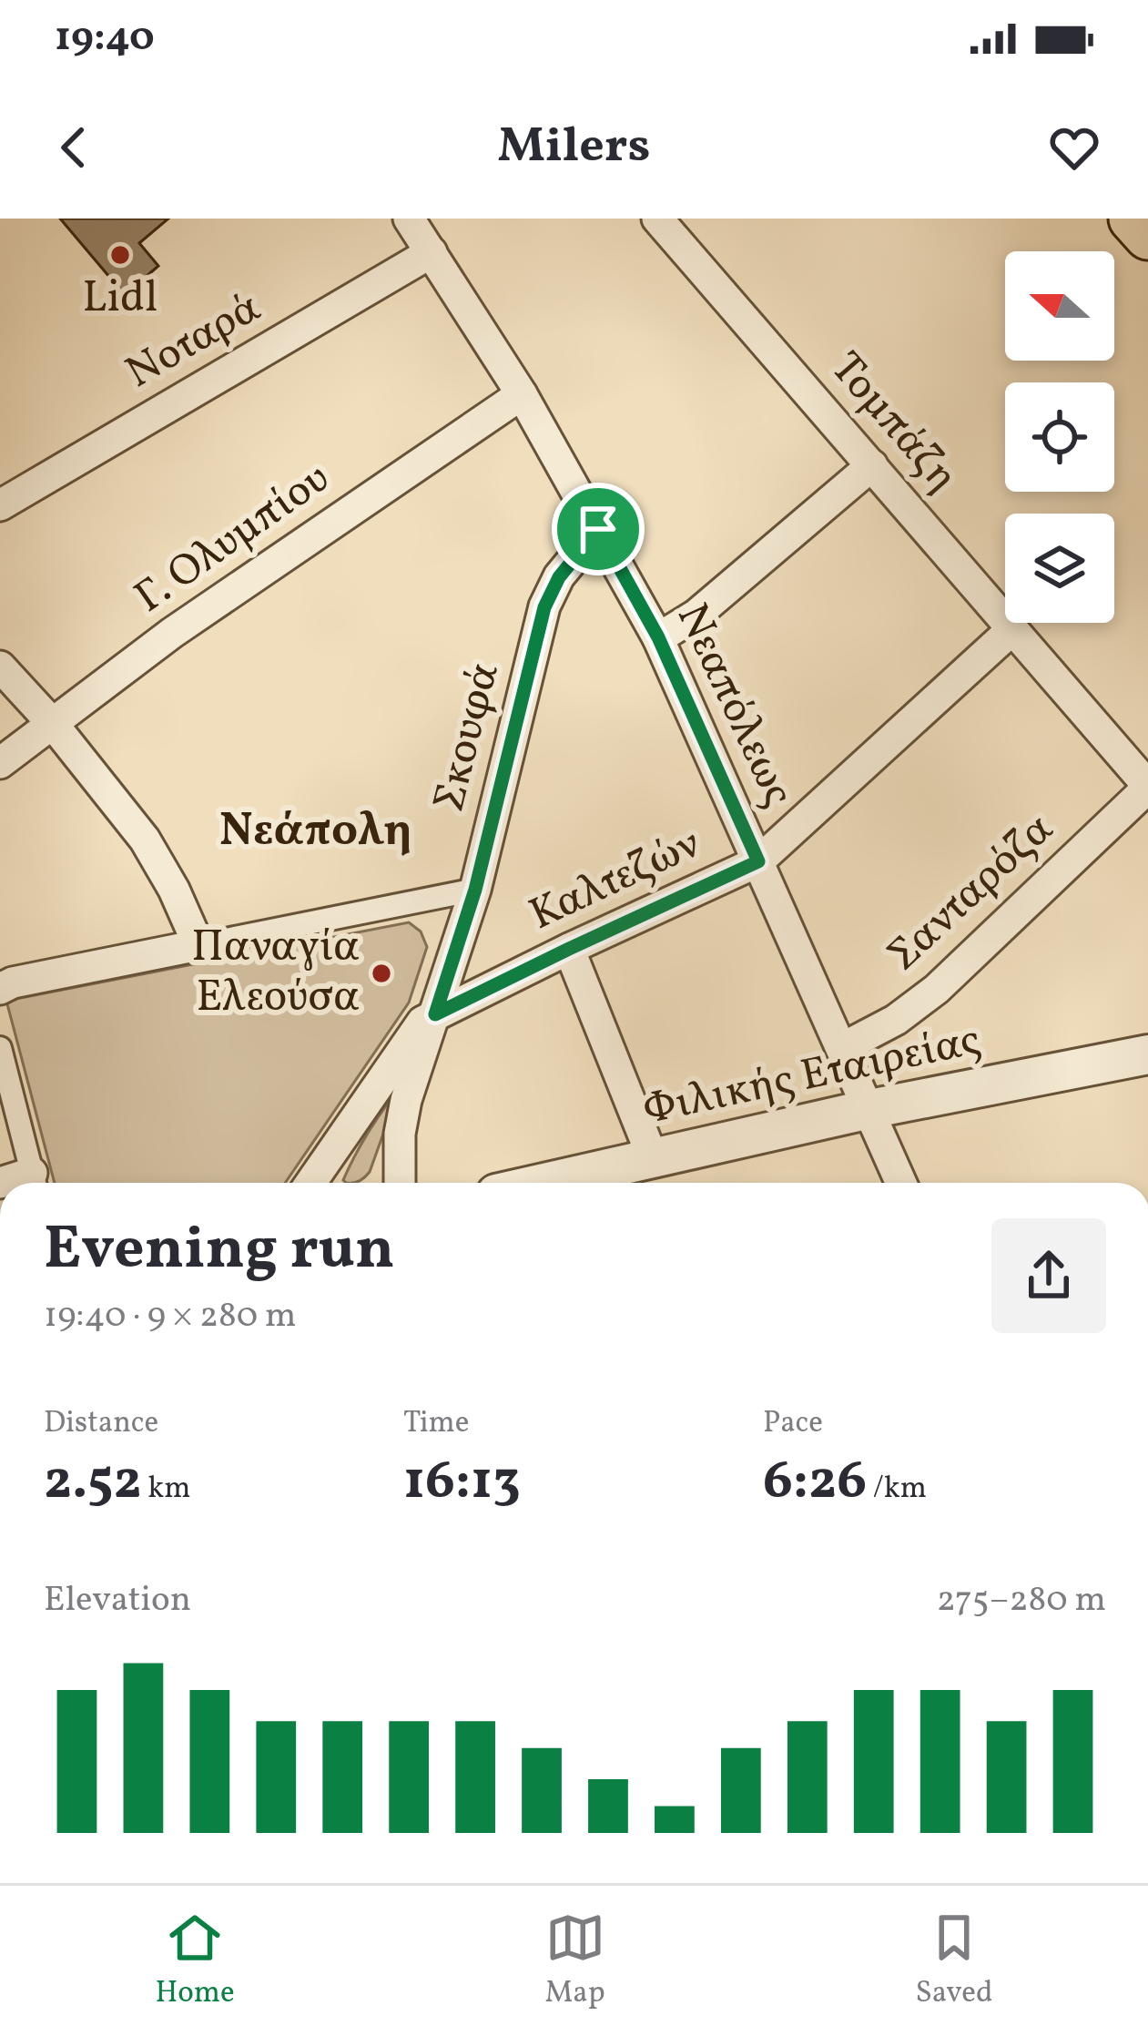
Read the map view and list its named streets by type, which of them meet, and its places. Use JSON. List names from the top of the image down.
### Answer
{
  "streets": {
    "street": [
      "Νοταρά",
      "Τομπάζη",
      "Γ. Ολυμπίου",
      "Νεαπόλεως",
      "Σκουφά",
      "Καλτεζών",
      "Σανταρόζα",
      "Φιλικής Εταιρείας"
    ]
  },
  "crossings": [
    ["Νοταρά", "Νεαπόλεως"],
    ["Τομπάζη", "Καλτεζών"],
    ["Τομπάζη", "Σανταρόζα"],
    ["Γ. Ολυμπίου", "Νεαπόλεως"],
    ["Νεαπόλεως", "Σκουφά"],
    ["Νεαπόλεως", "Καλτεζών"],
    ["Νεαπόλεως", "Σανταρόζα"],
    ["Νεαπόλεως", "Φιλικής Εταιρείας"],
    ["Σκουφά", "Καλτεζών"]
  ],
  "districts": ["Νεάπολη"],
  "places": ["Lidl", "Παναγία Ελεούσα"],
  "north": "left",
  "page": {
    "status": "19:40",
    "header": "Milers",
    "heading": ["Evening run", "19:40 · 9 × 280 m"],
    "stats": [
      ["Distance", "2.52 km"],
      ["Time", "16:13"],
      ["Pace", "6:26 /km"]
    ],
    "chart": ["Elevation", "275–280 m"],
    "tabs": ["Home", "Map", "Saved"]
  }
}
